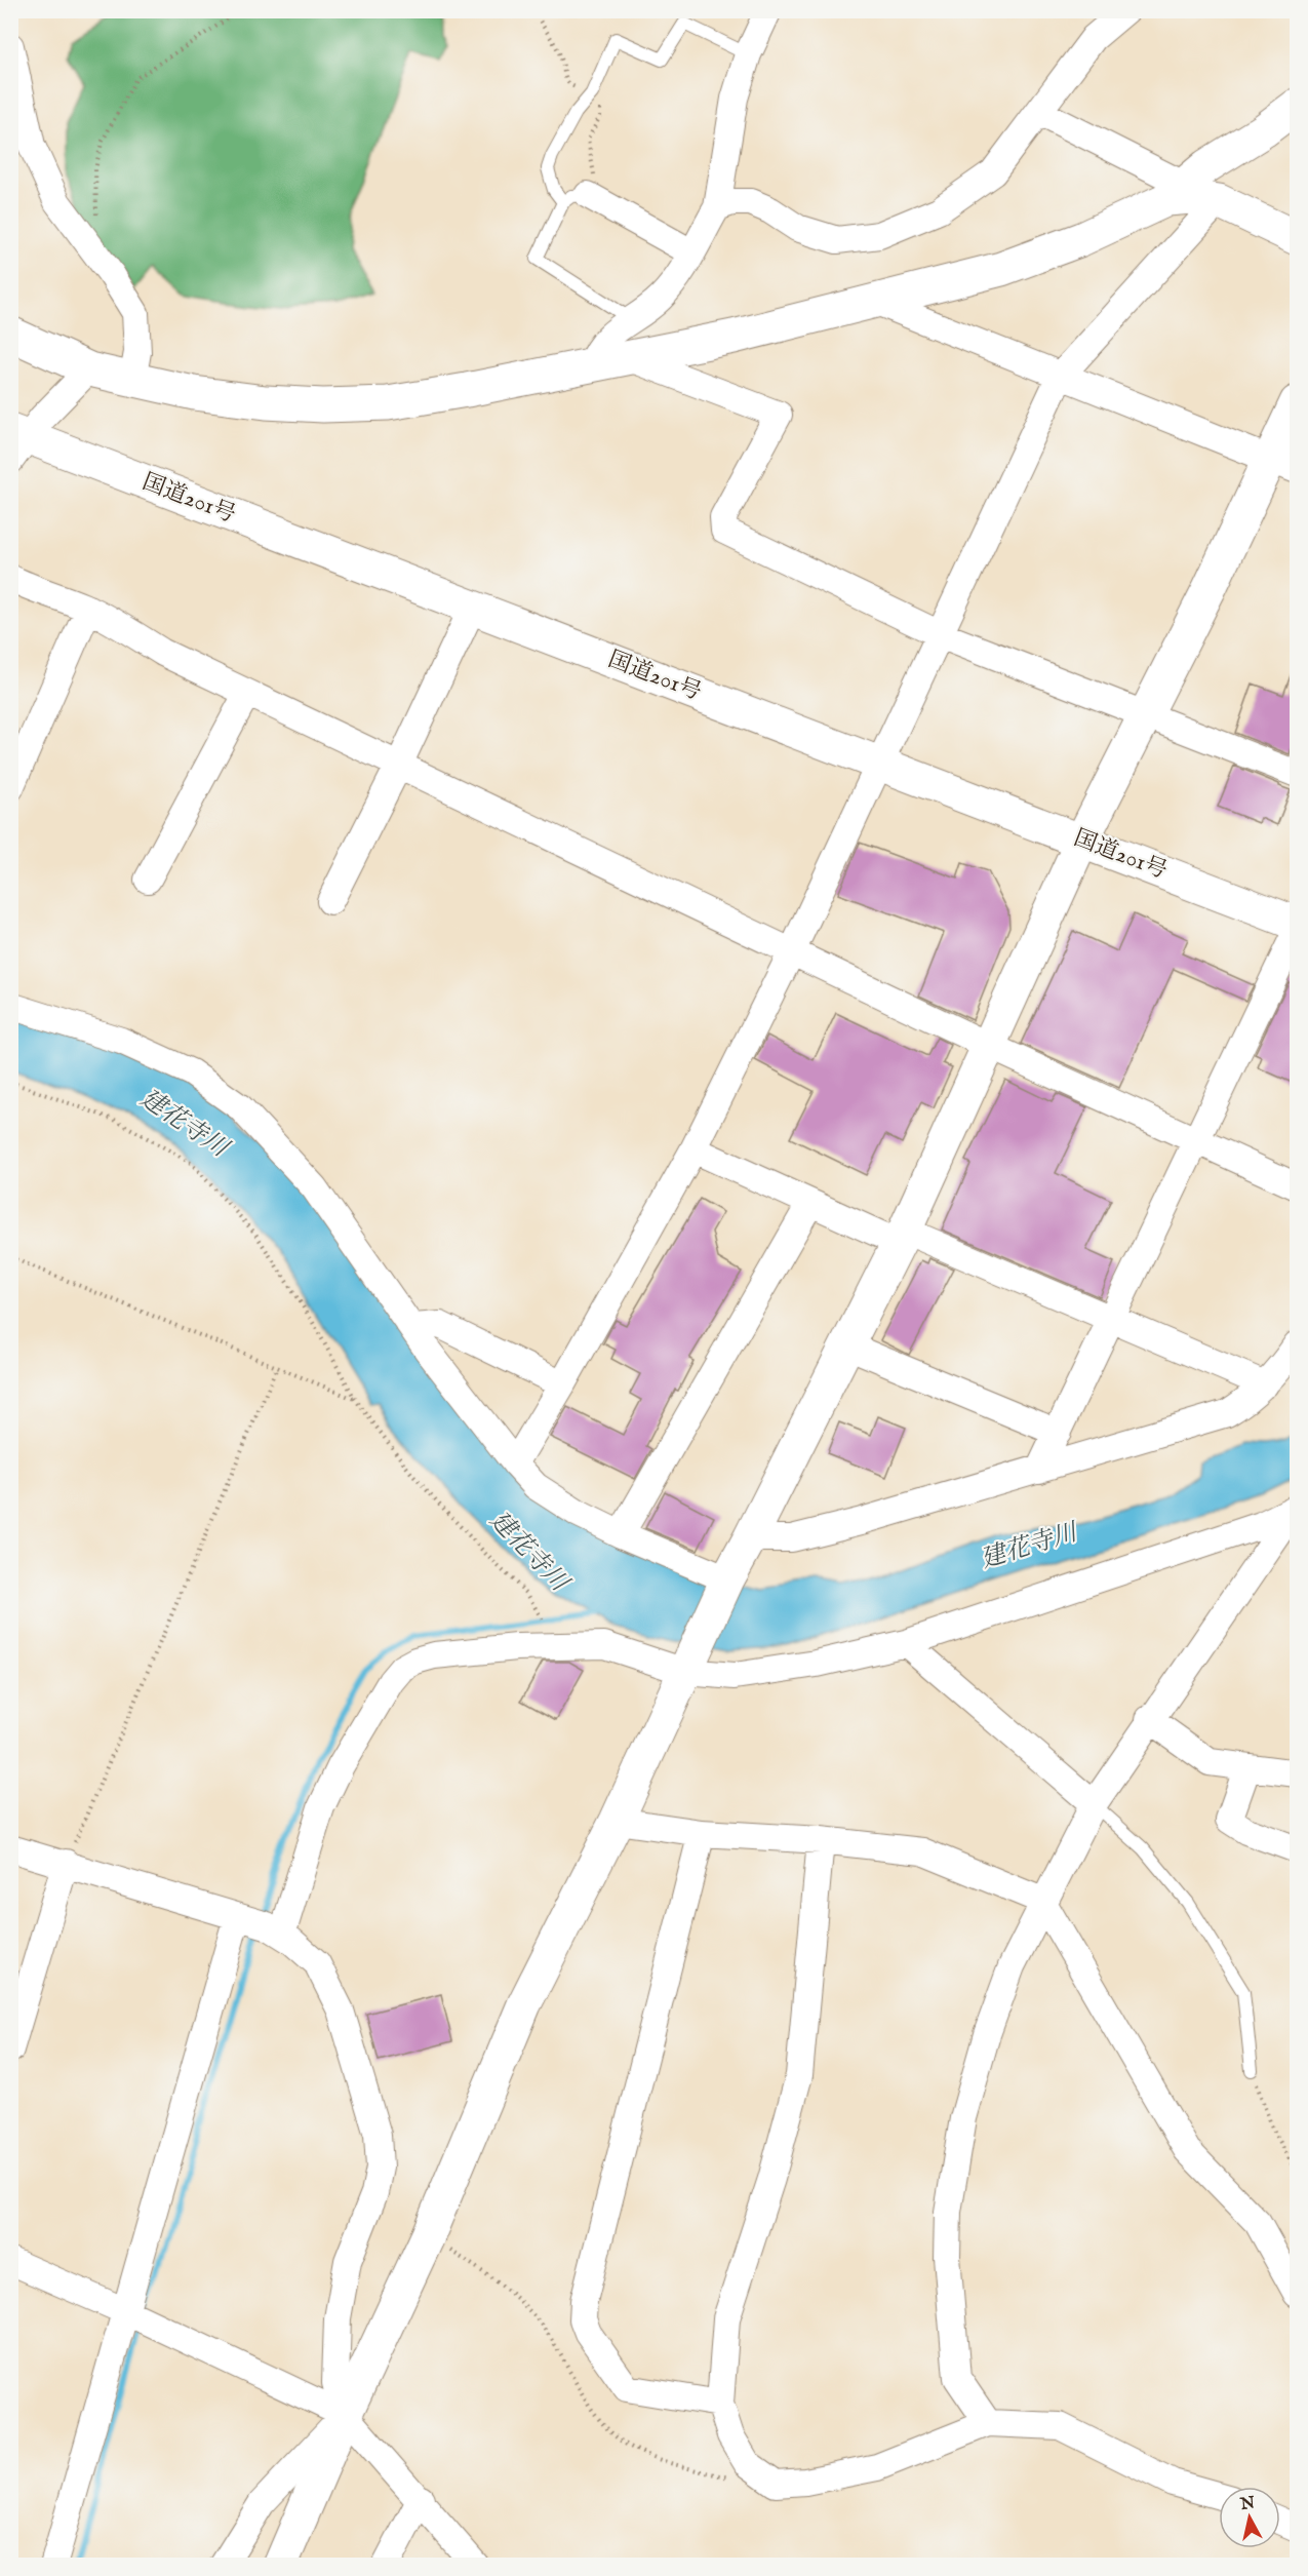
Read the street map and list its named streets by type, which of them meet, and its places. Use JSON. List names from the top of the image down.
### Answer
{
  "streets": {
    "main road": ["国道201号"]
  },
  "water": ["建花寺川"],
  "north": "top"
}
